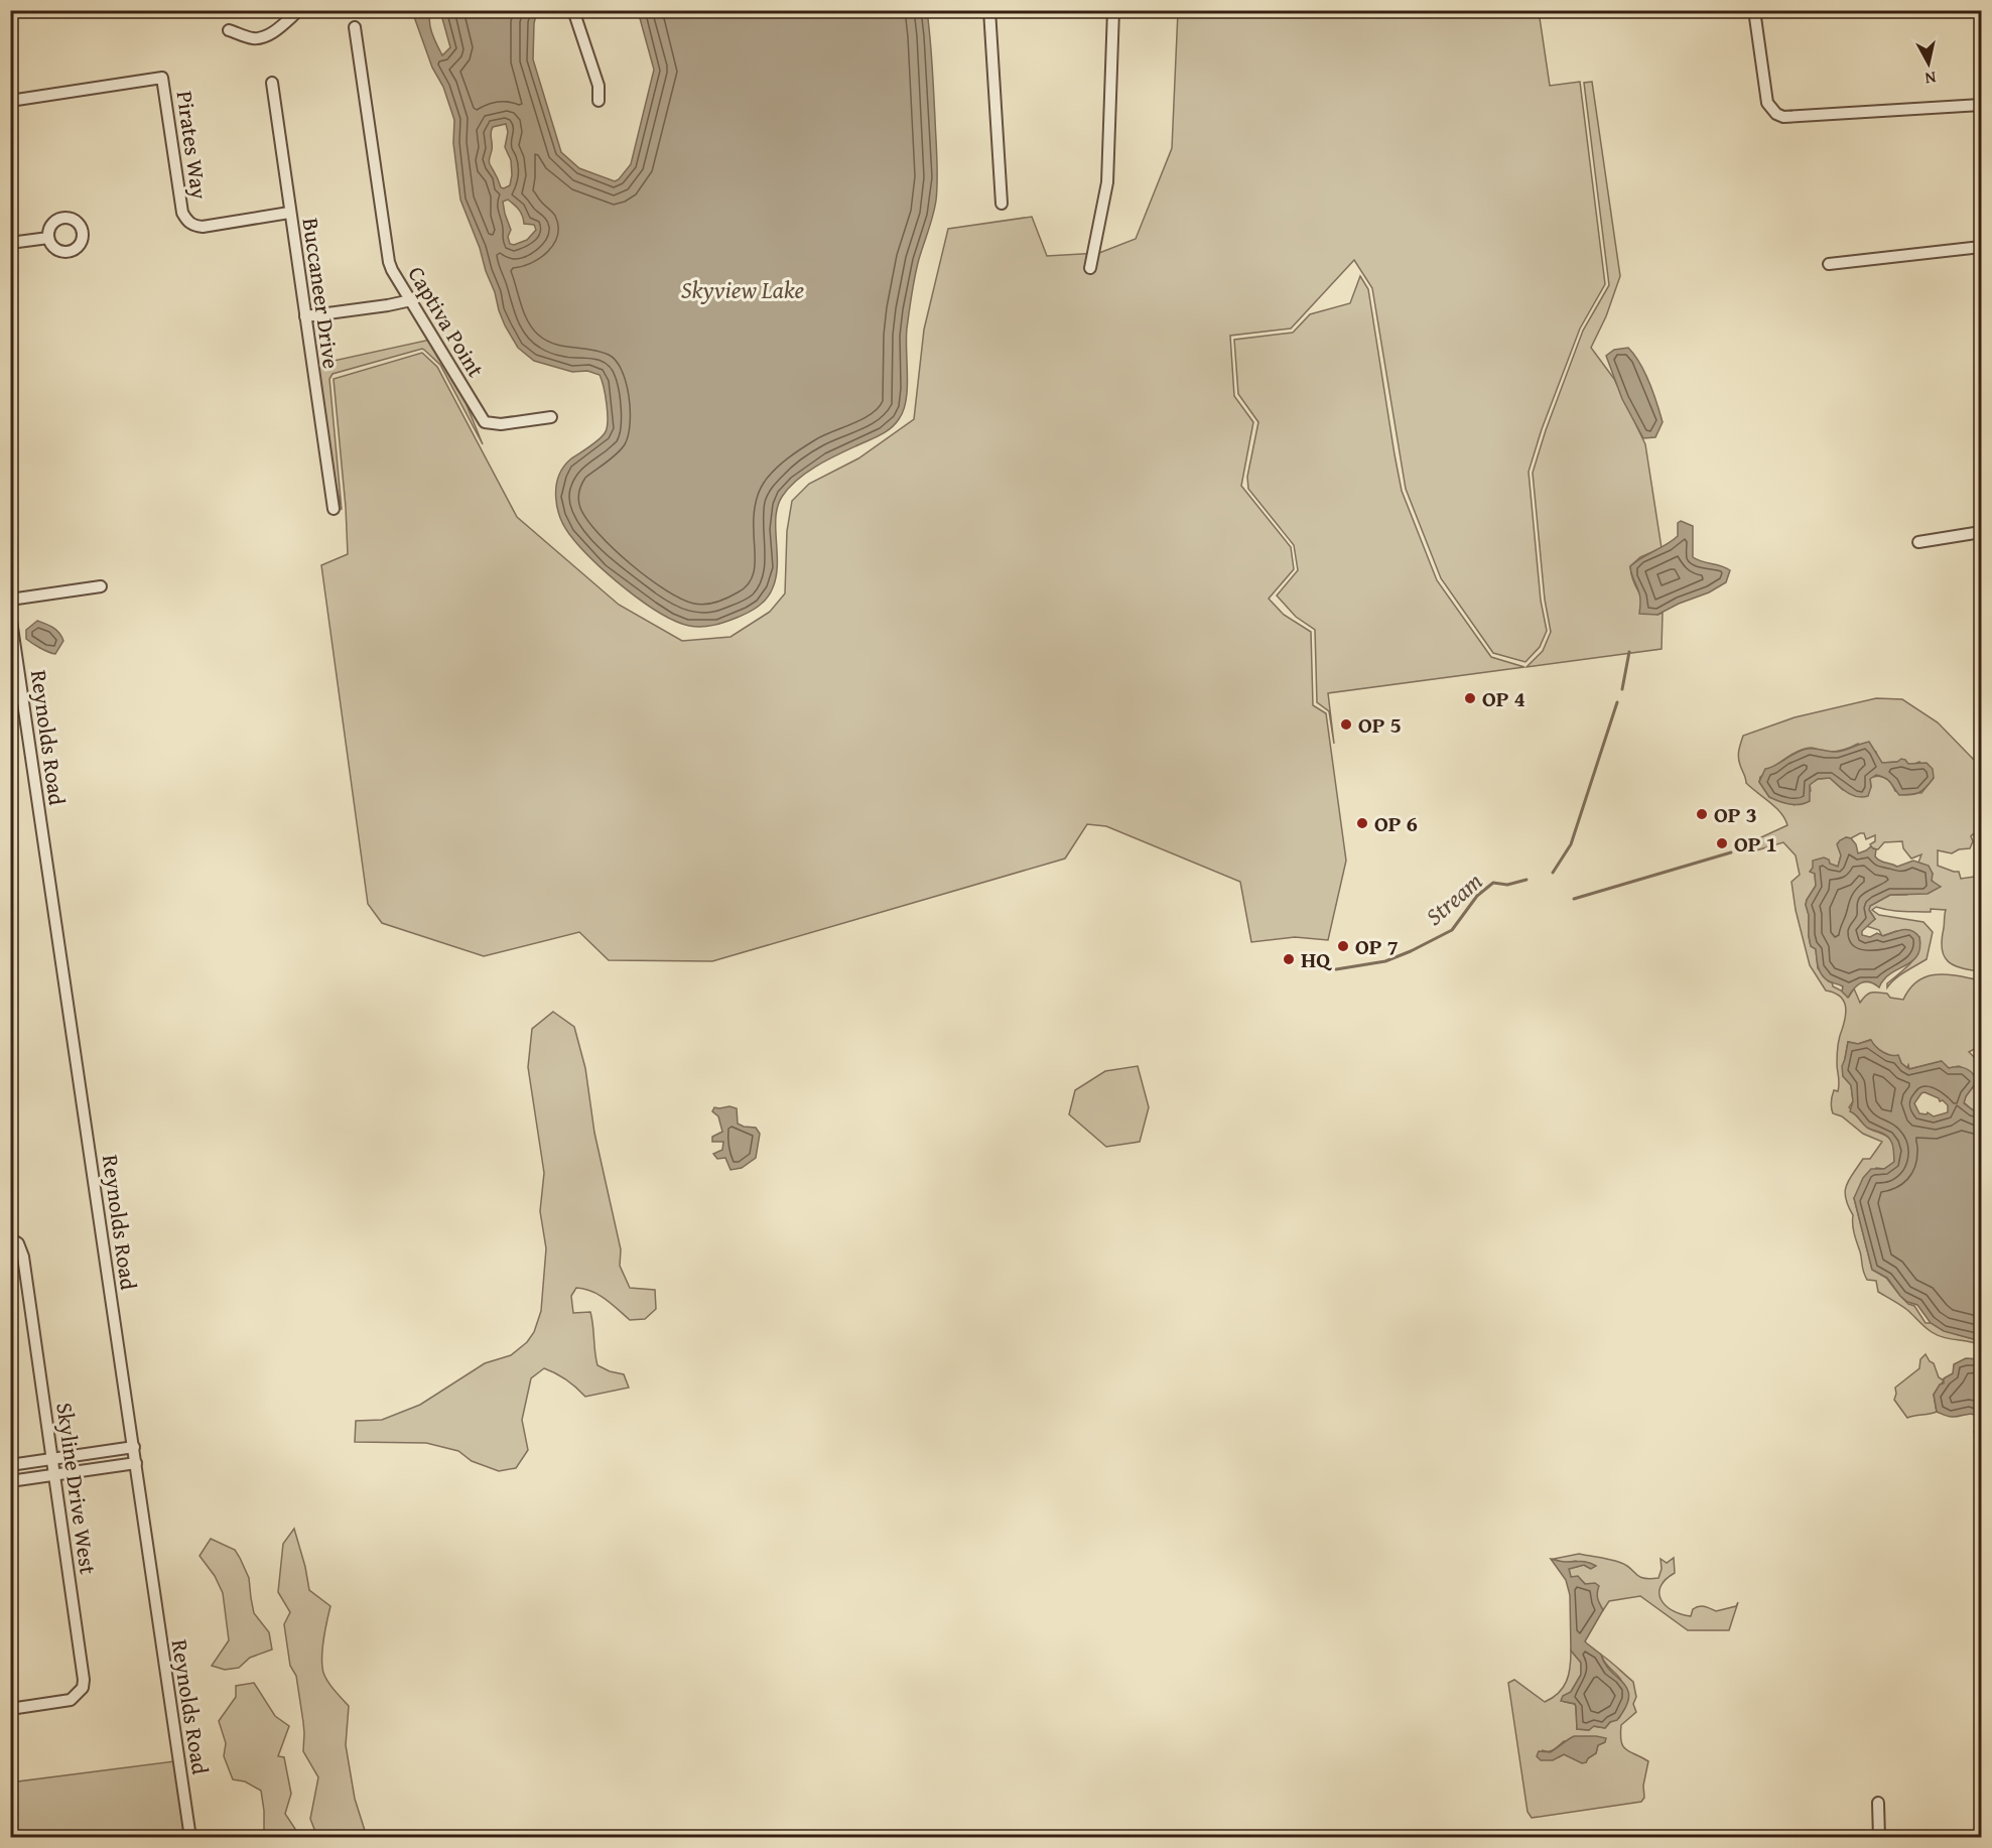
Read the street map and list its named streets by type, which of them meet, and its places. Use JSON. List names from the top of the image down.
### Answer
{
  "streets": {
    "street": [
      "Pirates Way",
      "Buccaneer Drive",
      "Captiva Point",
      "Reynolds Road",
      "Skyline Drive West"
    ]
  },
  "crossings": [
    ["Pirates Way", "Buccaneer Drive"]
  ],
  "water": ["Skyview Lake", "Stream"],
  "places": [
    "OP 4",
    "OP 5",
    "OP 3",
    "OP 6",
    "OP 1",
    "OP 7",
    "HQ"
  ],
  "north": "bottom"
}
